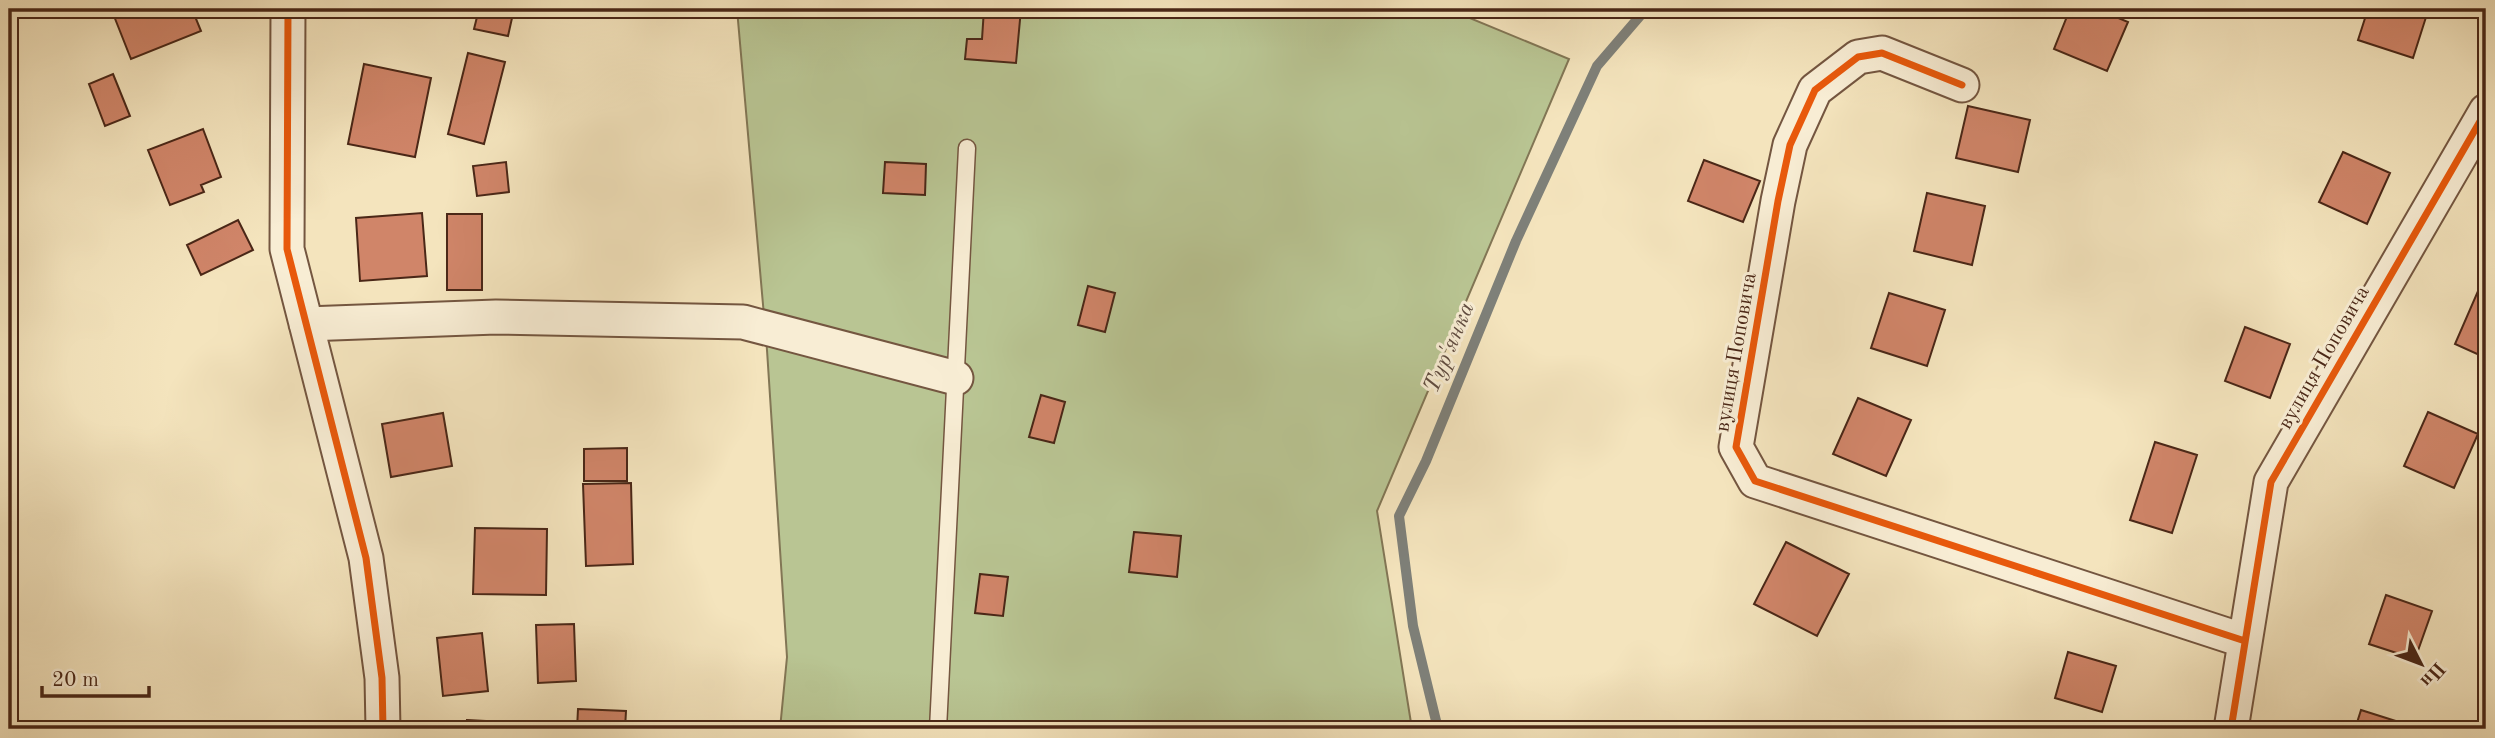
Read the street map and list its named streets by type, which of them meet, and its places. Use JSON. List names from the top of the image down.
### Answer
{
  "streets": {
    "street": ["вулиця Поповича"]
  },
  "water": ["Тур'янка"],
  "scale_bar": "20 m",
  "north": "bottom right"
}
